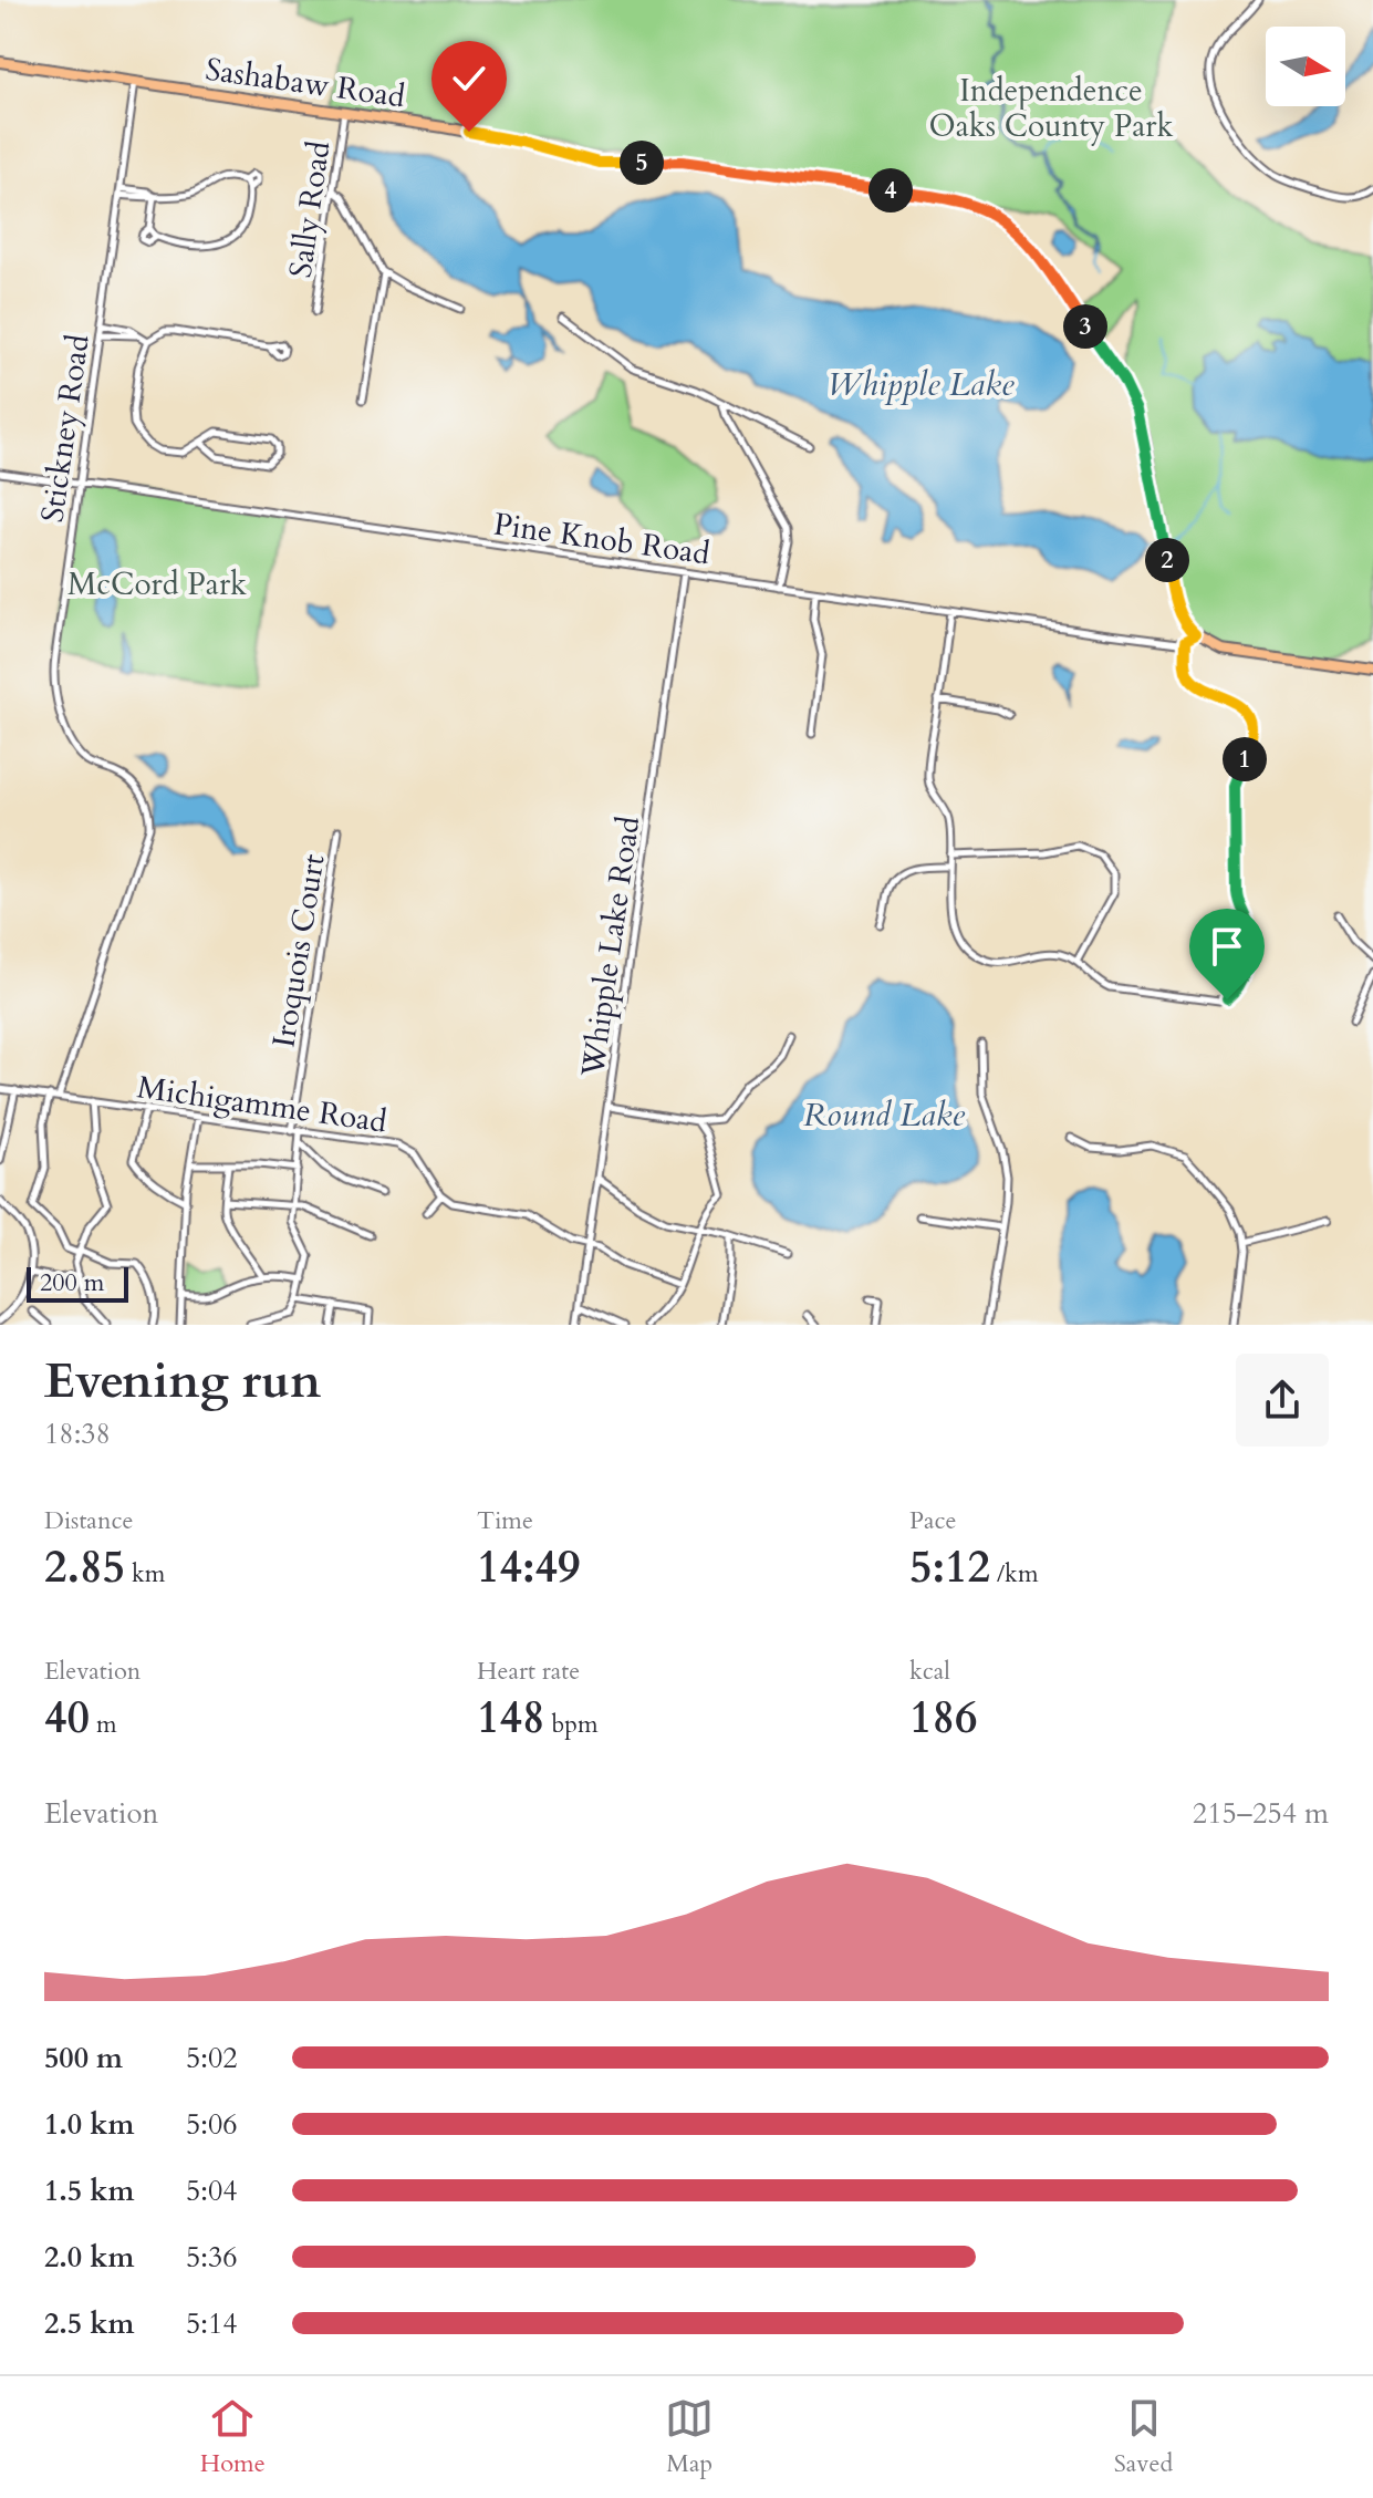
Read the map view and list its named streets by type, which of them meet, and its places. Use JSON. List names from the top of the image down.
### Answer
{
  "streets": {
    "main road": ["Sashabaw Road"],
    "street": [
      "Sally Road",
      "Stickney Road",
      "Pine Knob Road",
      "Whipple Lake Road",
      "Iroquois Court",
      "Michigamme Road"
    ]
  },
  "crossings": [
    ["Sashabaw Road", "Sally Road"],
    ["Sashabaw Road", "Stickney Road"],
    ["Stickney Road", "Pine Knob Road"],
    ["Stickney Road", "Michigamme Road"],
    ["Pine Knob Road", "Whipple Lake Road"],
    ["Iroquois Court", "Michigamme Road"]
  ],
  "water": ["Whipple Lake", "Round Lake"],
  "parks": ["Independence Oaks County Park", "McCord Park"],
  "scale_bar": "200 m",
  "north": "right",
  "page": {
    "pins": [
      "5",
      "4",
      "3",
      "2",
      "1"
    ],
    "scale": "200 m",
    "heading": ["Evening run", "18:38"],
    "stats": [
      ["Distance", "2.85 km"],
      ["Time", "14:49"],
      ["Pace", "5:12 /km"],
      ["Elevation", "40 m"],
      ["Heart rate", "148 bpm"],
      ["kcal", "186"]
    ],
    "chart": ["Elevation", "215–254 m"],
    "list": [
      {
        "name": "500 m",
        "note": "5:02"
      },
      {
        "name": "1.0 km",
        "note": "5:06"
      },
      {
        "name": "1.5 km",
        "note": "5:04"
      },
      {
        "name": "2.0 km",
        "note": "5:36"
      },
      {
        "name": "2.5 km",
        "note": "5:14"
      }
    ],
    "tabs": ["Home", "Map", "Saved"]
  }
}
